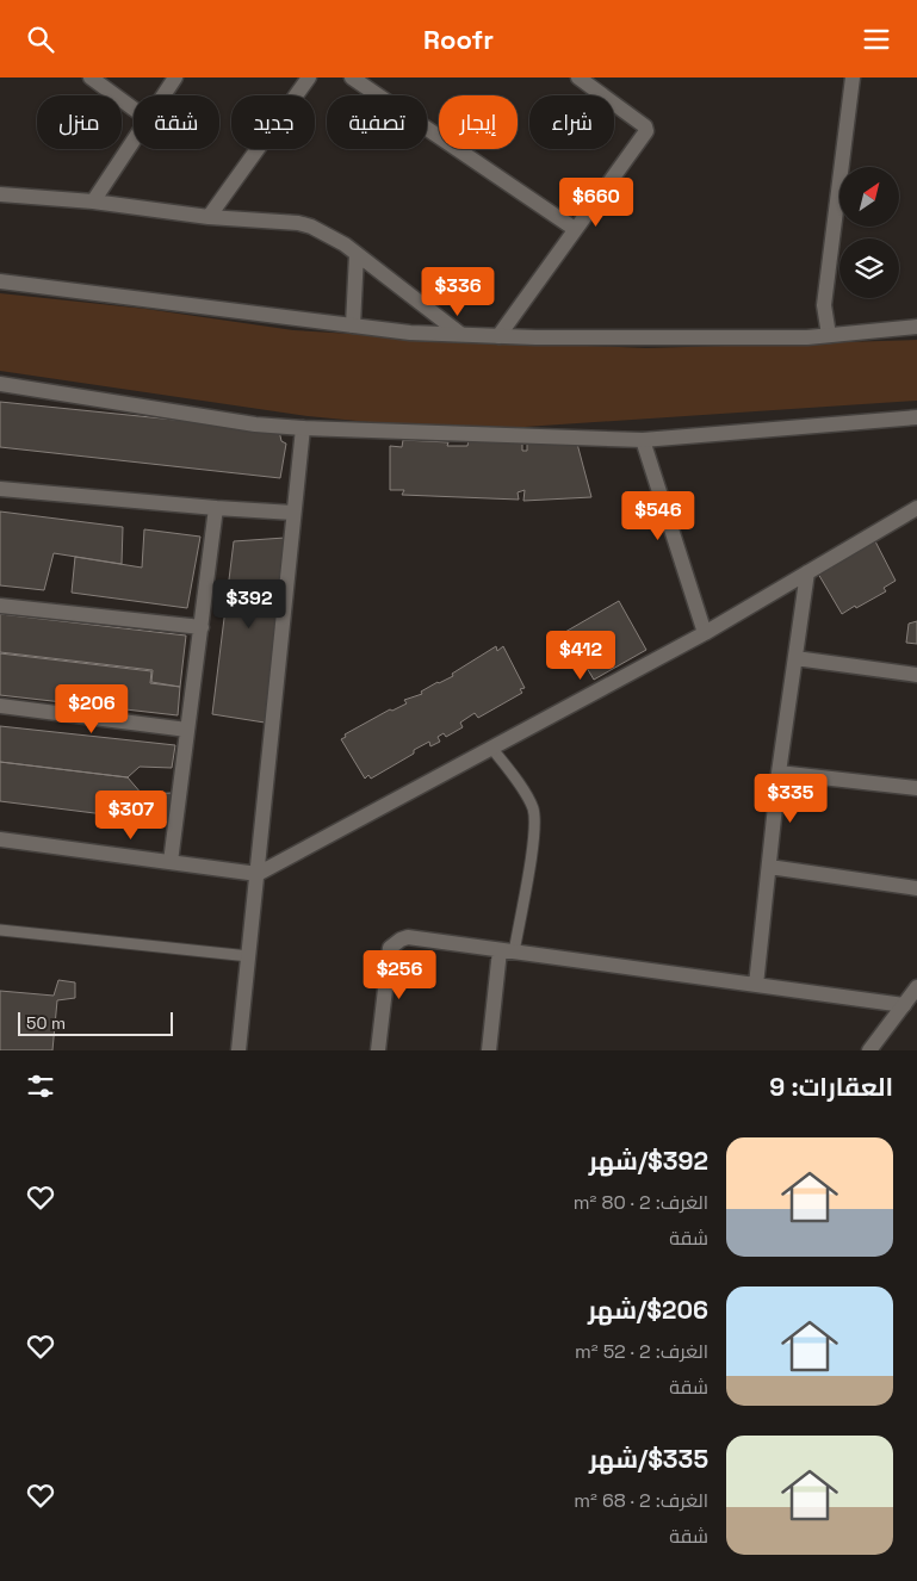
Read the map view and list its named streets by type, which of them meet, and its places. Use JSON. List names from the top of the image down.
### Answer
{
  "scale_bar": "50 m",
  "north": "top right",
  "page": {
    "header": "Roofr",
    "chip": [
      "شراء",
      "إيجار",
      "تصفية",
      "جديد",
      "شقة",
      "منزل"
    ],
    "price": [
      "$660",
      "$336",
      "$546",
      "$392",
      "$412",
      "$206",
      "$335",
      "$307",
      "$256"
    ],
    "scale": "50 m",
    "heading": "العقارات: 9",
    "list": [
      {
        "name": "$392/شهر",
        "note": "الغرف: 2 · 80 m² · شقة"
      },
      {
        "name": "$206/شهر",
        "note": "الغرف: 2 · 52 m² · شقة"
      },
      {
        "name": "$335/شهر",
        "note": "الغرف: 2 · 68 m² · شقة"
      }
    ]
  }
}
